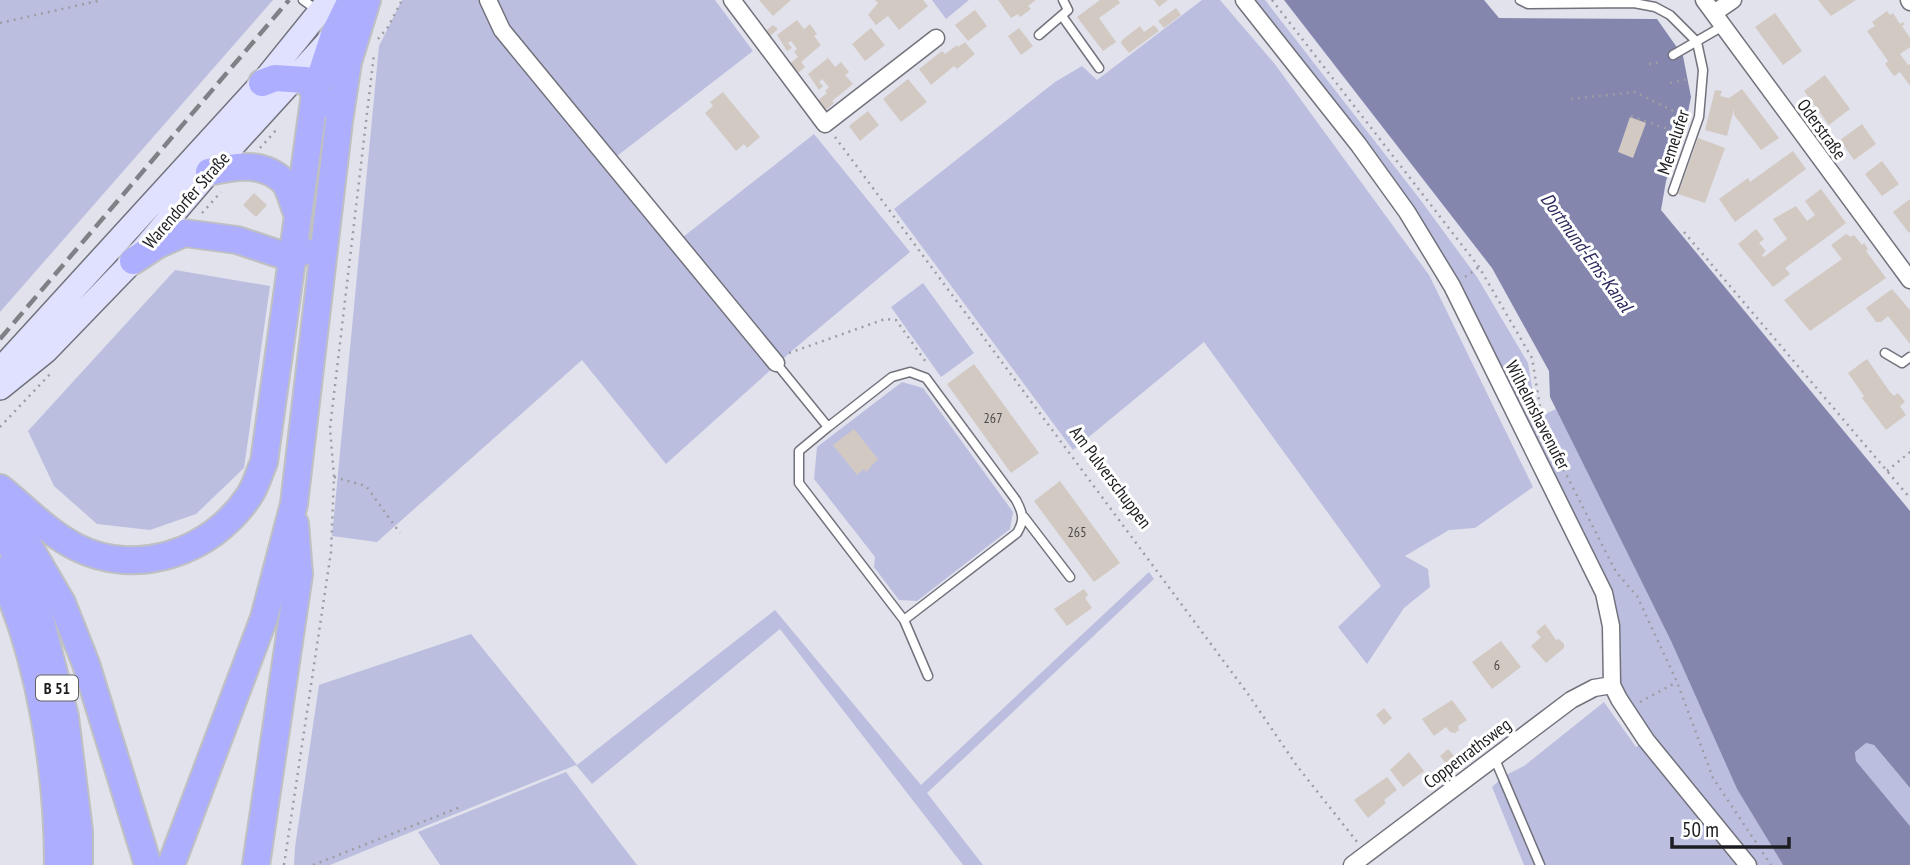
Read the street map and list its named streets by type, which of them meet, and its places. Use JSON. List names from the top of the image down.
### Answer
{
  "streets": {
    "highway": ["B 51"],
    "main road": ["Warendorfer Straße"],
    "street": ["Oderstraße", "Wilhelmshavenufer", "Coppenrathsweg"],
    "lane": ["Memelufer"],
    "path": ["Am Pulverschuppen"]
  },
  "crossings": [
    ["Wilhelmshavenufer", "Coppenrathsweg"],
    ["Am Pulverschuppen", "Coppenrathsweg"]
  ],
  "water": ["Dortmund-Ems-Kanal"],
  "house_numbers": ["267", "265", "6"],
  "scale_bar": "50 m"
}
